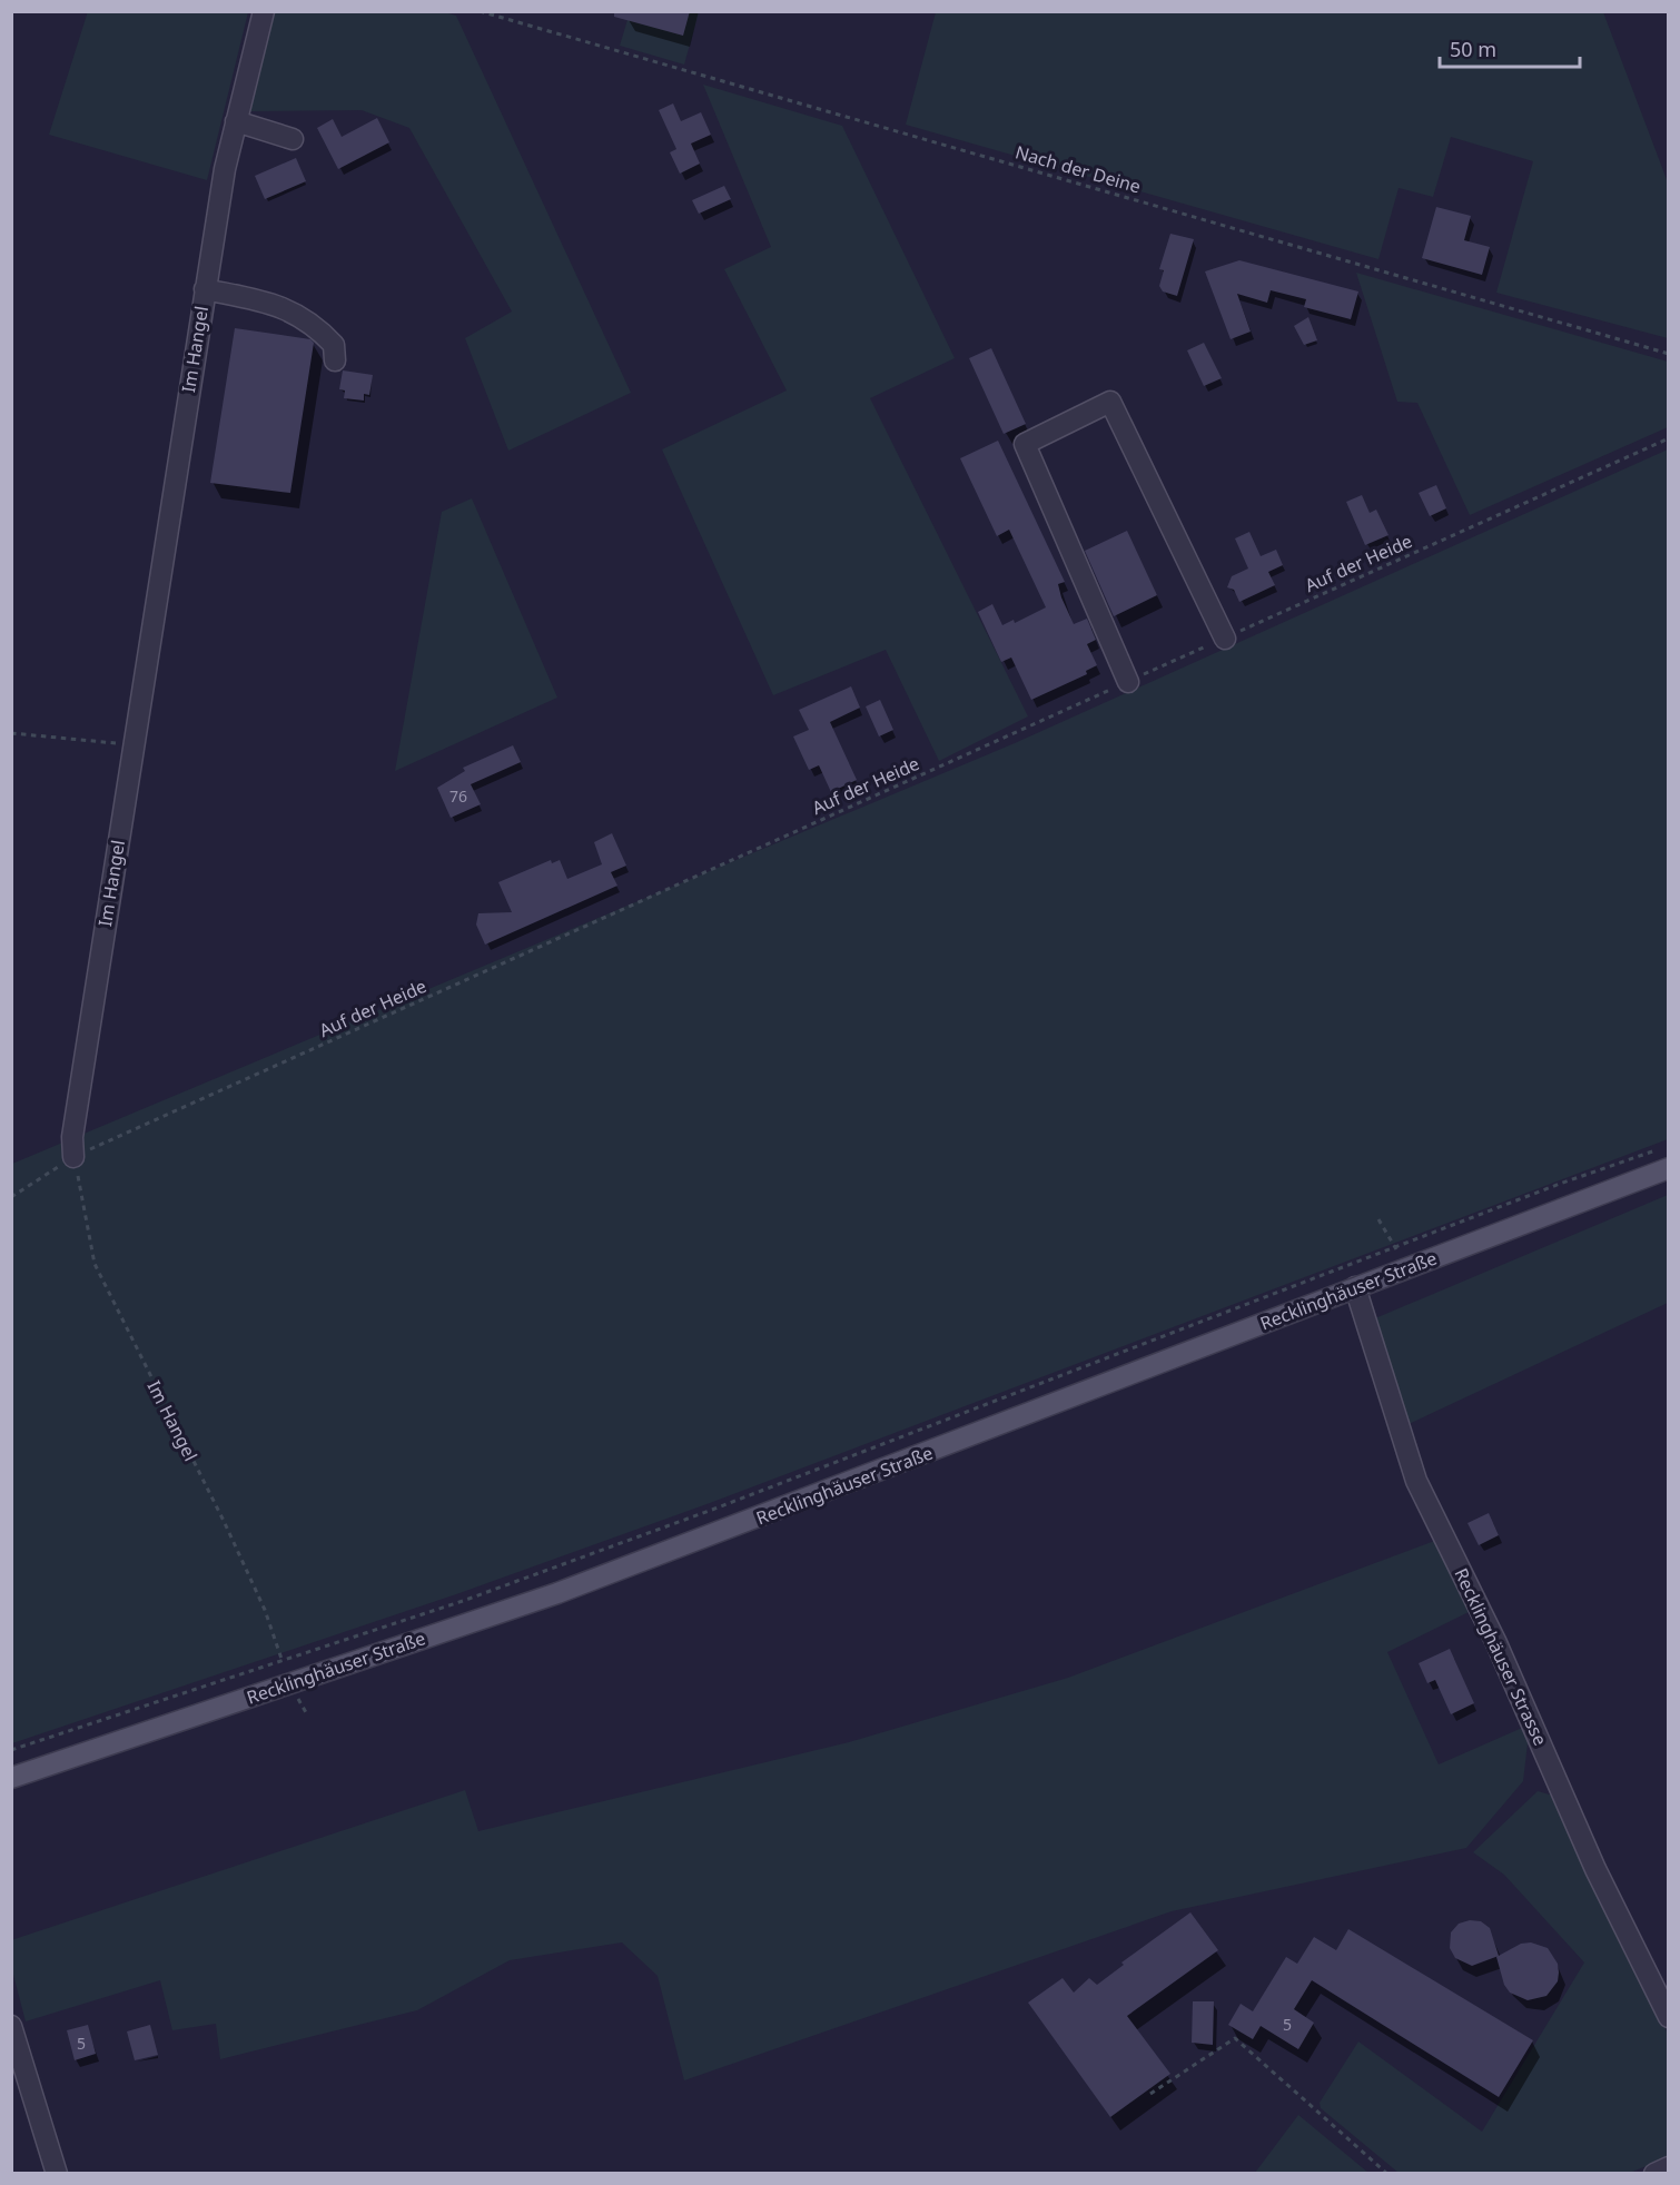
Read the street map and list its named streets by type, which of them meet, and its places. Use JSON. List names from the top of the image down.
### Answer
{
  "streets": {
    "main road": ["Recklinghäuser Straße"],
    "street": ["Im Hangel", "Recklinghäuser Strasse"],
    "path": ["Nach der Deine", "Auf der Heide"]
  },
  "crossings": [
    ["Im Hangel", "Auf der Heide"],
    ["Im Hangel", "Recklinghäuser Straße"],
    ["Recklinghäuser Straße", "Recklinghäuser Strasse"]
  ],
  "house_numbers": ["76", "5", "5"],
  "scale_bar": "50 m"
}
